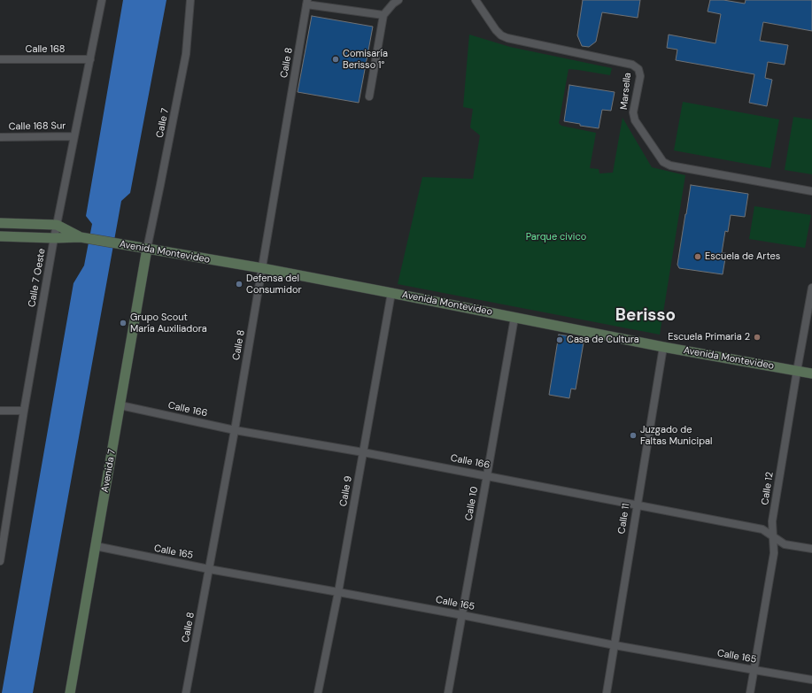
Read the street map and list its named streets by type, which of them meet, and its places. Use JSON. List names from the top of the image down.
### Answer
{
  "streets": {
    "main road": ["Avenida Montevideo", "Avenida 7"],
    "street": [
      "Calle 168",
      "Calle 8",
      "Marsella",
      "Calle 7",
      "Calle 168 Sur",
      "Calle 7 Oeste",
      "Calle 166",
      "Calle 12",
      "Calle 9",
      "Calle 10",
      "Calle 11",
      "Calle 165"
    ]
  },
  "crossings": [
    ["Calle 168", "Calle 7 Oeste"],
    ["Calle 8", "Avenida Montevideo"],
    ["Calle 8", "Calle 166"],
    ["Calle 8", "Calle 165"],
    ["Calle 7", "Avenida Montevideo"],
    ["Calle 7", "Avenida 7"],
    ["Calle 168 Sur", "Calle 7 Oeste"],
    ["Avenida Montevideo", "Calle 7 Oeste"],
    ["Avenida Montevideo", "Avenida 7"],
    ["Avenida Montevideo", "Calle 12"],
    ["Avenida Montevideo", "Calle 9"],
    ["Avenida Montevideo", "Calle 10"],
    ["Avenida Montevideo", "Calle 11"],
    ["Calle 166", "Avenida 7"],
    ["Calle 166", "Calle 12"],
    ["Calle 166", "Calle 9"],
    ["Calle 166", "Calle 10"],
    ["Calle 166", "Calle 11"],
    ["Avenida 7", "Calle 165"],
    ["Calle 12", "Calle 165"],
    ["Calle 9", "Calle 165"],
    ["Calle 10", "Calle 165"],
    ["Calle 11", "Calle 165"]
  ],
  "districts": ["Berisso"],
  "parks": ["Parque civico"],
  "places": [
    "Comisaría Berisso 1°",
    "Escuela de Artes",
    "Defensa del Consumidor",
    "Grupo Scout María Auxiliadora",
    "Escuela Primaria 2",
    "Casa de Cultura",
    "Juzgado de Faltas Municipal"
  ]
}
